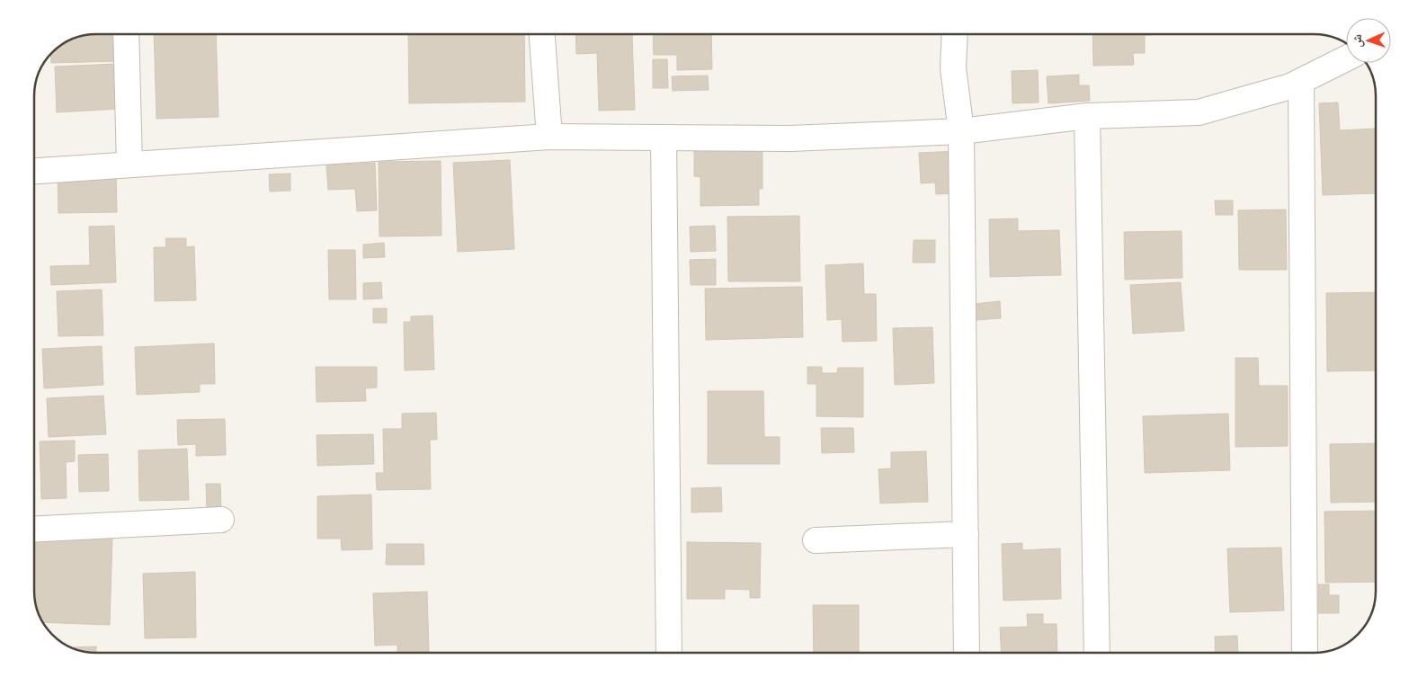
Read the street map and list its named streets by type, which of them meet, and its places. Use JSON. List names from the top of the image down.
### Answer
{
  "north": "left"
}
